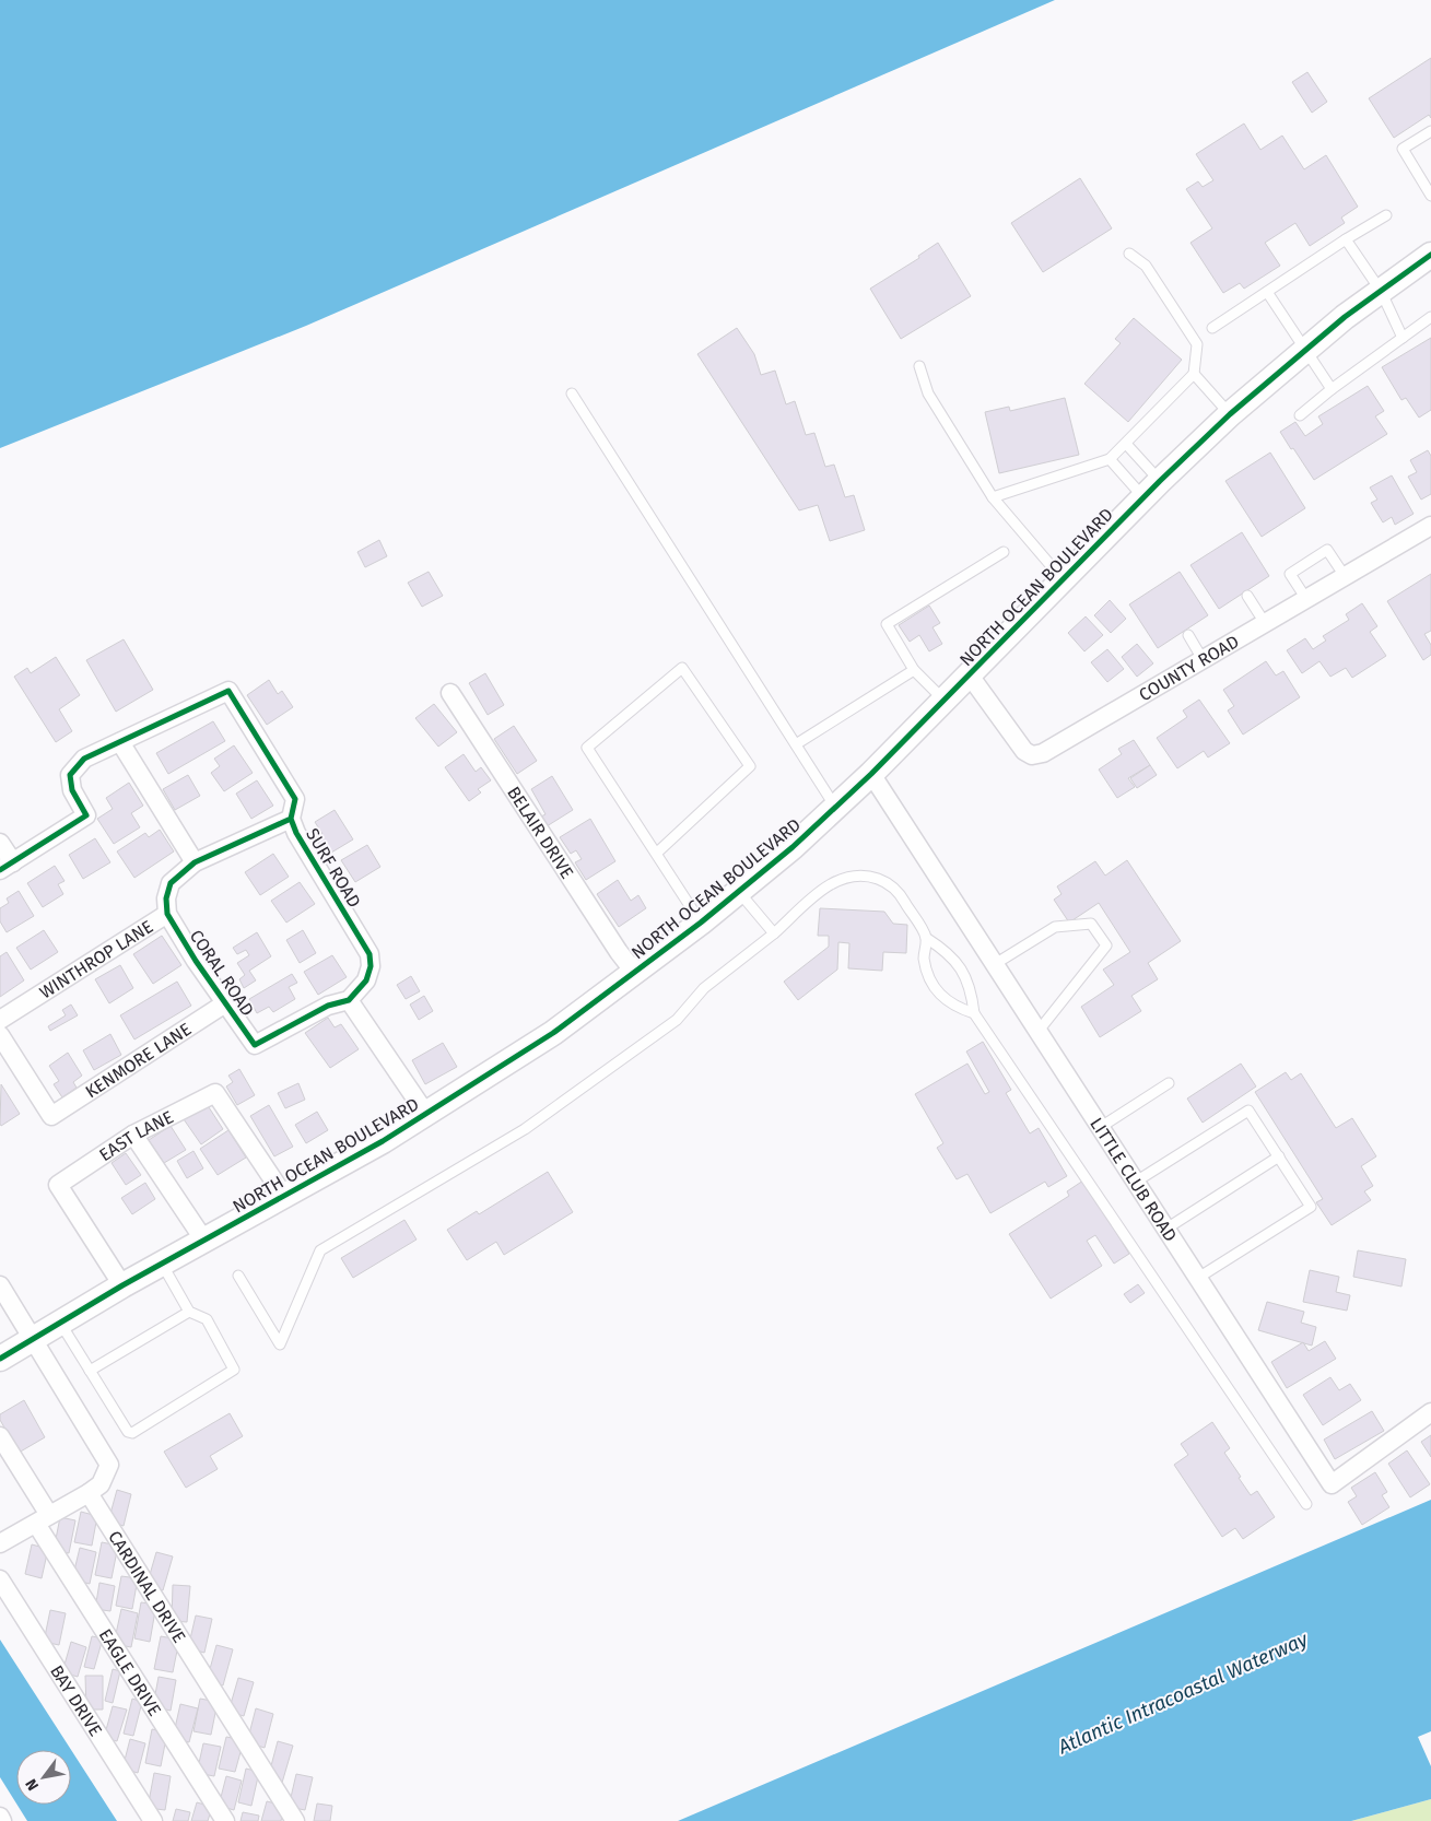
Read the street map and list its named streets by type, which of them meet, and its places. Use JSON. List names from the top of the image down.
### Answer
{
  "streets": {
    "main road": ["NORTH OCEAN BOULEVARD"],
    "street": [
      "COUNTY ROAD",
      "BELAIR DRIVE",
      "SURF ROAD",
      "WINTHROP LANE",
      "CORAL ROAD",
      "KENMORE LANE",
      "EAST LANE",
      "LITTLE CLUB ROAD",
      "CARDINAL DRIVE",
      "EAGLE DRIVE",
      "BAY DRIVE"
    ]
  },
  "crossings": [
    ["NORTH OCEAN BOULEVARD", "COUNTY ROAD"],
    ["NORTH OCEAN BOULEVARD", "BELAIR DRIVE"],
    ["NORTH OCEAN BOULEVARD", "EAST LANE"],
    ["NORTH OCEAN BOULEVARD", "LITTLE CLUB ROAD"],
    ["SURF ROAD", "WINTHROP LANE"],
    ["SURF ROAD", "CORAL ROAD"],
    ["WINTHROP LANE", "CORAL ROAD"],
    ["CORAL ROAD", "KENMORE LANE"]
  ],
  "water": ["Atlantic Intracoastal Waterway"],
  "north": "bottom left"
}
